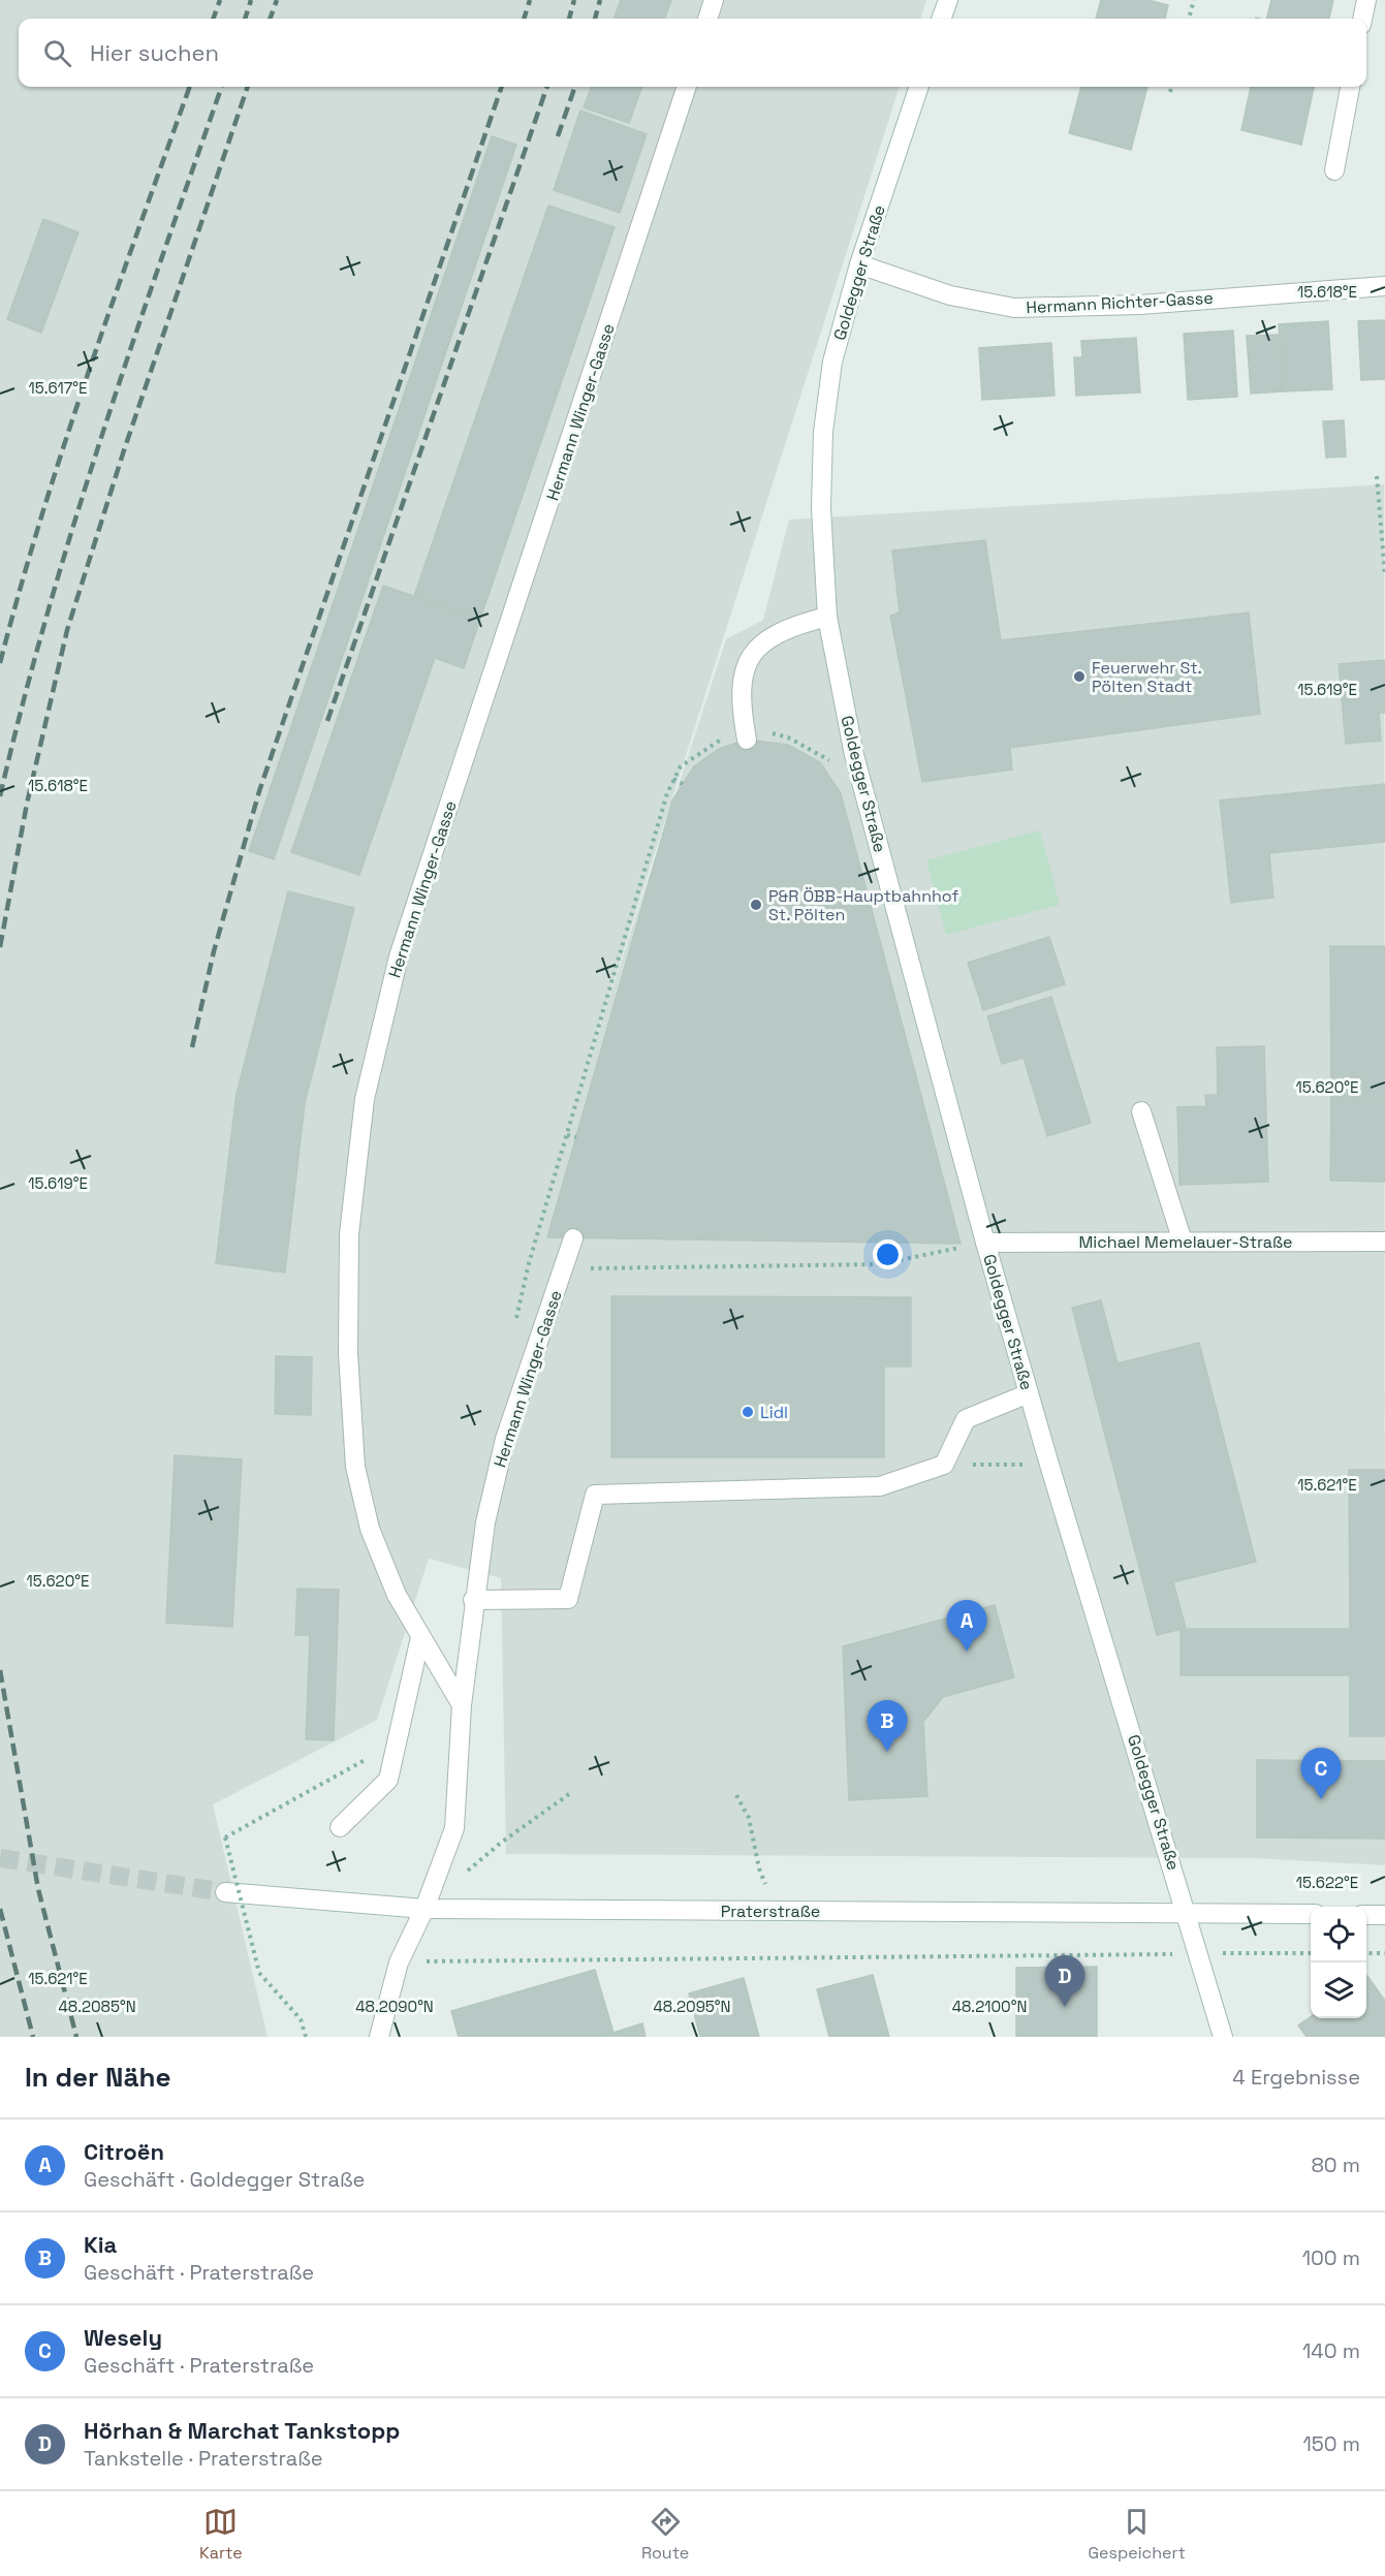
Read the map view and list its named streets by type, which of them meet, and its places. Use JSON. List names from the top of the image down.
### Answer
{
  "streets": {
    "main road": [
      "Goldegger Straße",
      "Hermann Richter-Gasse",
      "Hermann Winger-Gasse",
      "Michael Memelauer-Straße",
      "Praterstraße"
    ]
  },
  "crossings": [
    ["Goldegger Straße", "Hermann Richter-Gasse"],
    ["Goldegger Straße", "Michael Memelauer-Straße"],
    ["Goldegger Straße", "Praterstraße"],
    ["Hermann Winger-Gasse", "Praterstraße"]
  ],
  "places": ["Feuerwehr St. Pölten Stadt", "P&R ÖBB-Hauptbahnhof St. Pölten", "Lidl"],
  "page": {
    "search": "Hier suchen",
    "pins": [
      "A",
      "B",
      "C",
      "D"
    ],
    "heading": ["In der Nähe", "4 Ergebnisse"],
    "list": [
      {
        "mark": "A",
        "name": "Citroën",
        "note": "Geschäft · Goldegger Straße",
        "value": "80 m"
      },
      {
        "mark": "B",
        "name": "Kia",
        "note": "Geschäft · Praterstraße",
        "value": "100 m"
      },
      {
        "mark": "C",
        "name": "Wesely",
        "note": "Geschäft · Praterstraße",
        "value": "140 m"
      },
      {
        "mark": "D",
        "name": "Hörhan & Marchat Tankstopp",
        "note": "Tankstelle · Praterstraße",
        "value": "150 m"
      }
    ],
    "nav": ["Karte", "Route", "Gespeichert"]
  },
  "coordinates": [
    "15.618°E",
    "15.617°E",
    "15.619°E",
    "15.620°E",
    "15.621°E",
    "15.622°E",
    "48.2085°N",
    "48.2090°N",
    "48.2095°N",
    "48.2100°N"
  ]
}
